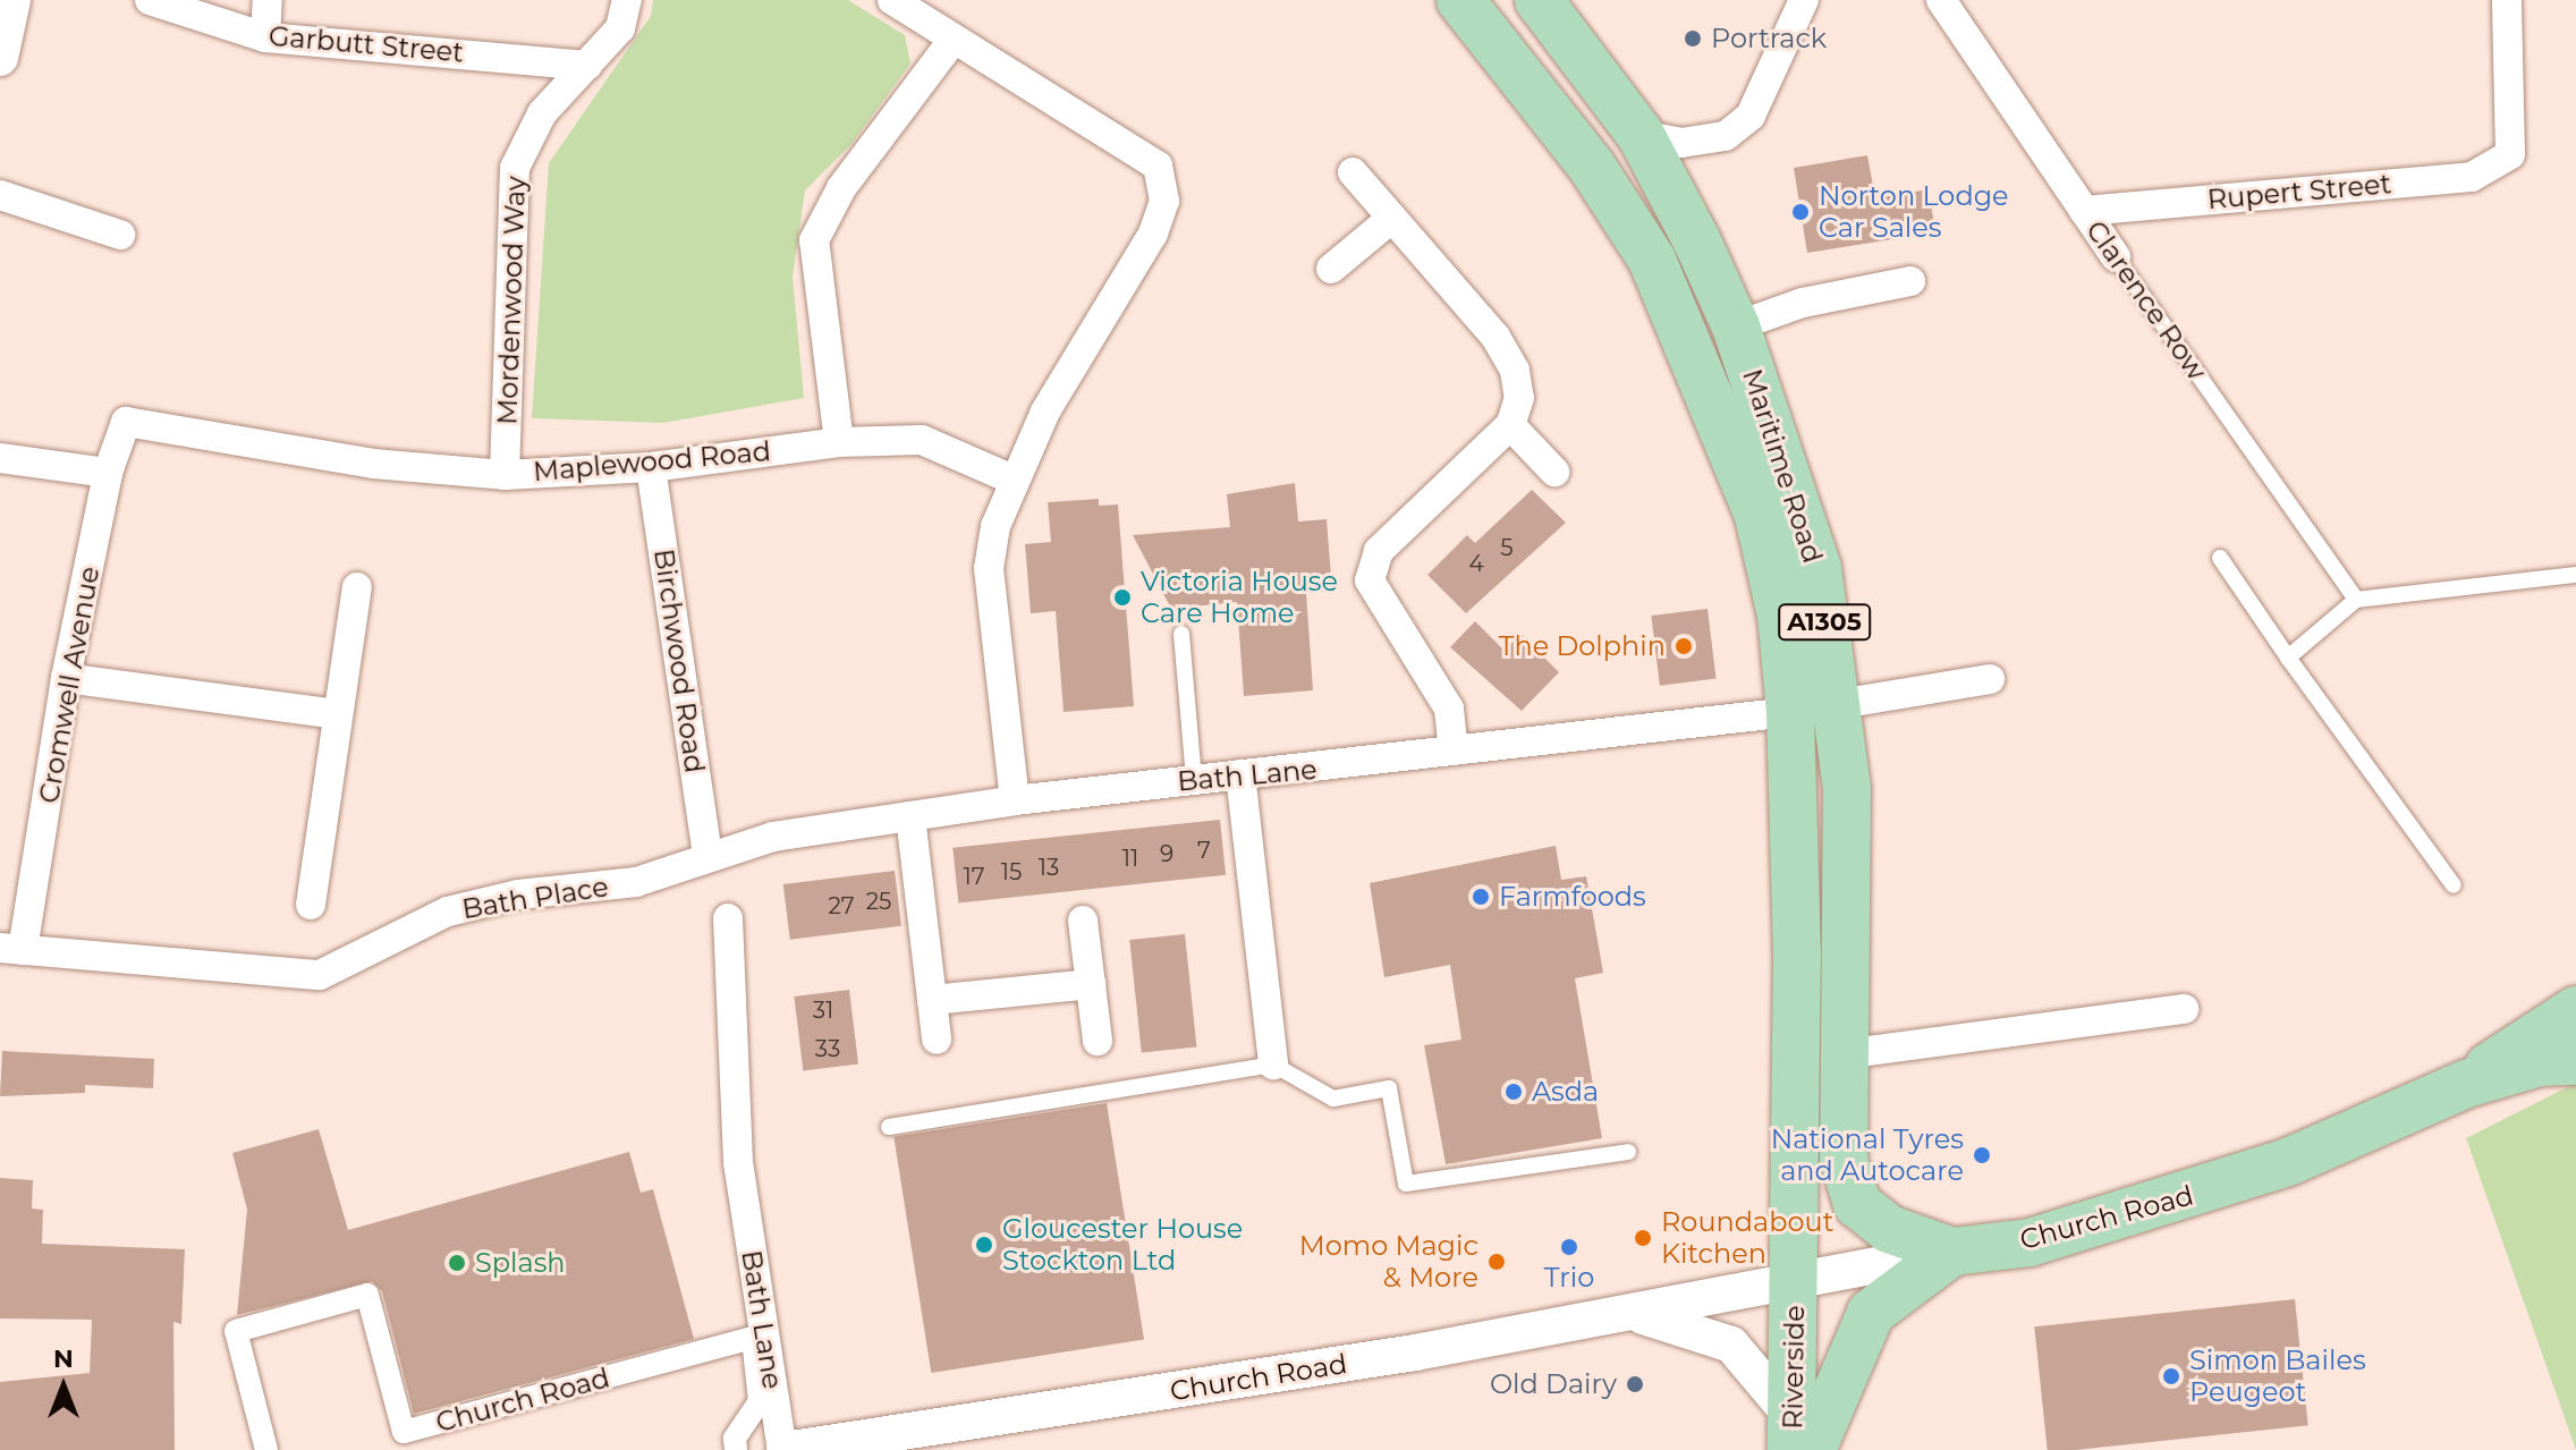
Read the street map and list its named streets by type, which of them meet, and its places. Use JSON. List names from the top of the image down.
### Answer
{
  "streets": {
    "main road": [
      "Maritime Road",
      "A1305",
      "Church Road",
      "Riverside"
    ],
    "street": [
      "Garbutt Street",
      "Rupert Street",
      "Mordenwood Way",
      "Clarence Row",
      "Maplewood Road",
      "Birchwood Road",
      "Cromwell Avenue",
      "Bath Lane",
      "Bath Place"
    ]
  },
  "crossings": [
    ["Garbutt Street", "Mordenwood Way"],
    ["Rupert Street", "Clarence Row"],
    ["Mordenwood Way", "Maplewood Road"],
    ["Maplewood Road", "Birchwood Road"],
    ["Maplewood Road", "Cromwell Avenue"],
    ["Maritime Road", "Bath Lane"],
    ["Maritime Road", "Church Road"],
    ["Maritime Road", "Riverside"],
    ["Birchwood Road", "Bath Lane"],
    ["Birchwood Road", "Bath Place"],
    ["Cromwell Avenue", "Bath Place"],
    ["Bath Lane", "Bath Place"],
    ["Bath Lane", "Church Road"],
    ["Church Road", "Riverside"]
  ],
  "places": [
    "Portrack",
    "Norton Lodge Car Sales",
    "Victoria House Care Home",
    "The Dolphin",
    "Farmfoods",
    "Asda",
    "National Tyres and Autocare",
    "Roundabout Kitchen",
    "Gloucester House Stockton Ltd",
    "Trio",
    "Momo Magic & More",
    "Splash",
    "Simon Bailes Peugeot",
    "Old Dairy"
  ],
  "house_numbers": [
    "5",
    "4",
    "7",
    "9",
    "11",
    "13",
    "15",
    "17",
    "25",
    "27",
    "31",
    "33"
  ],
  "north": "top"
}
